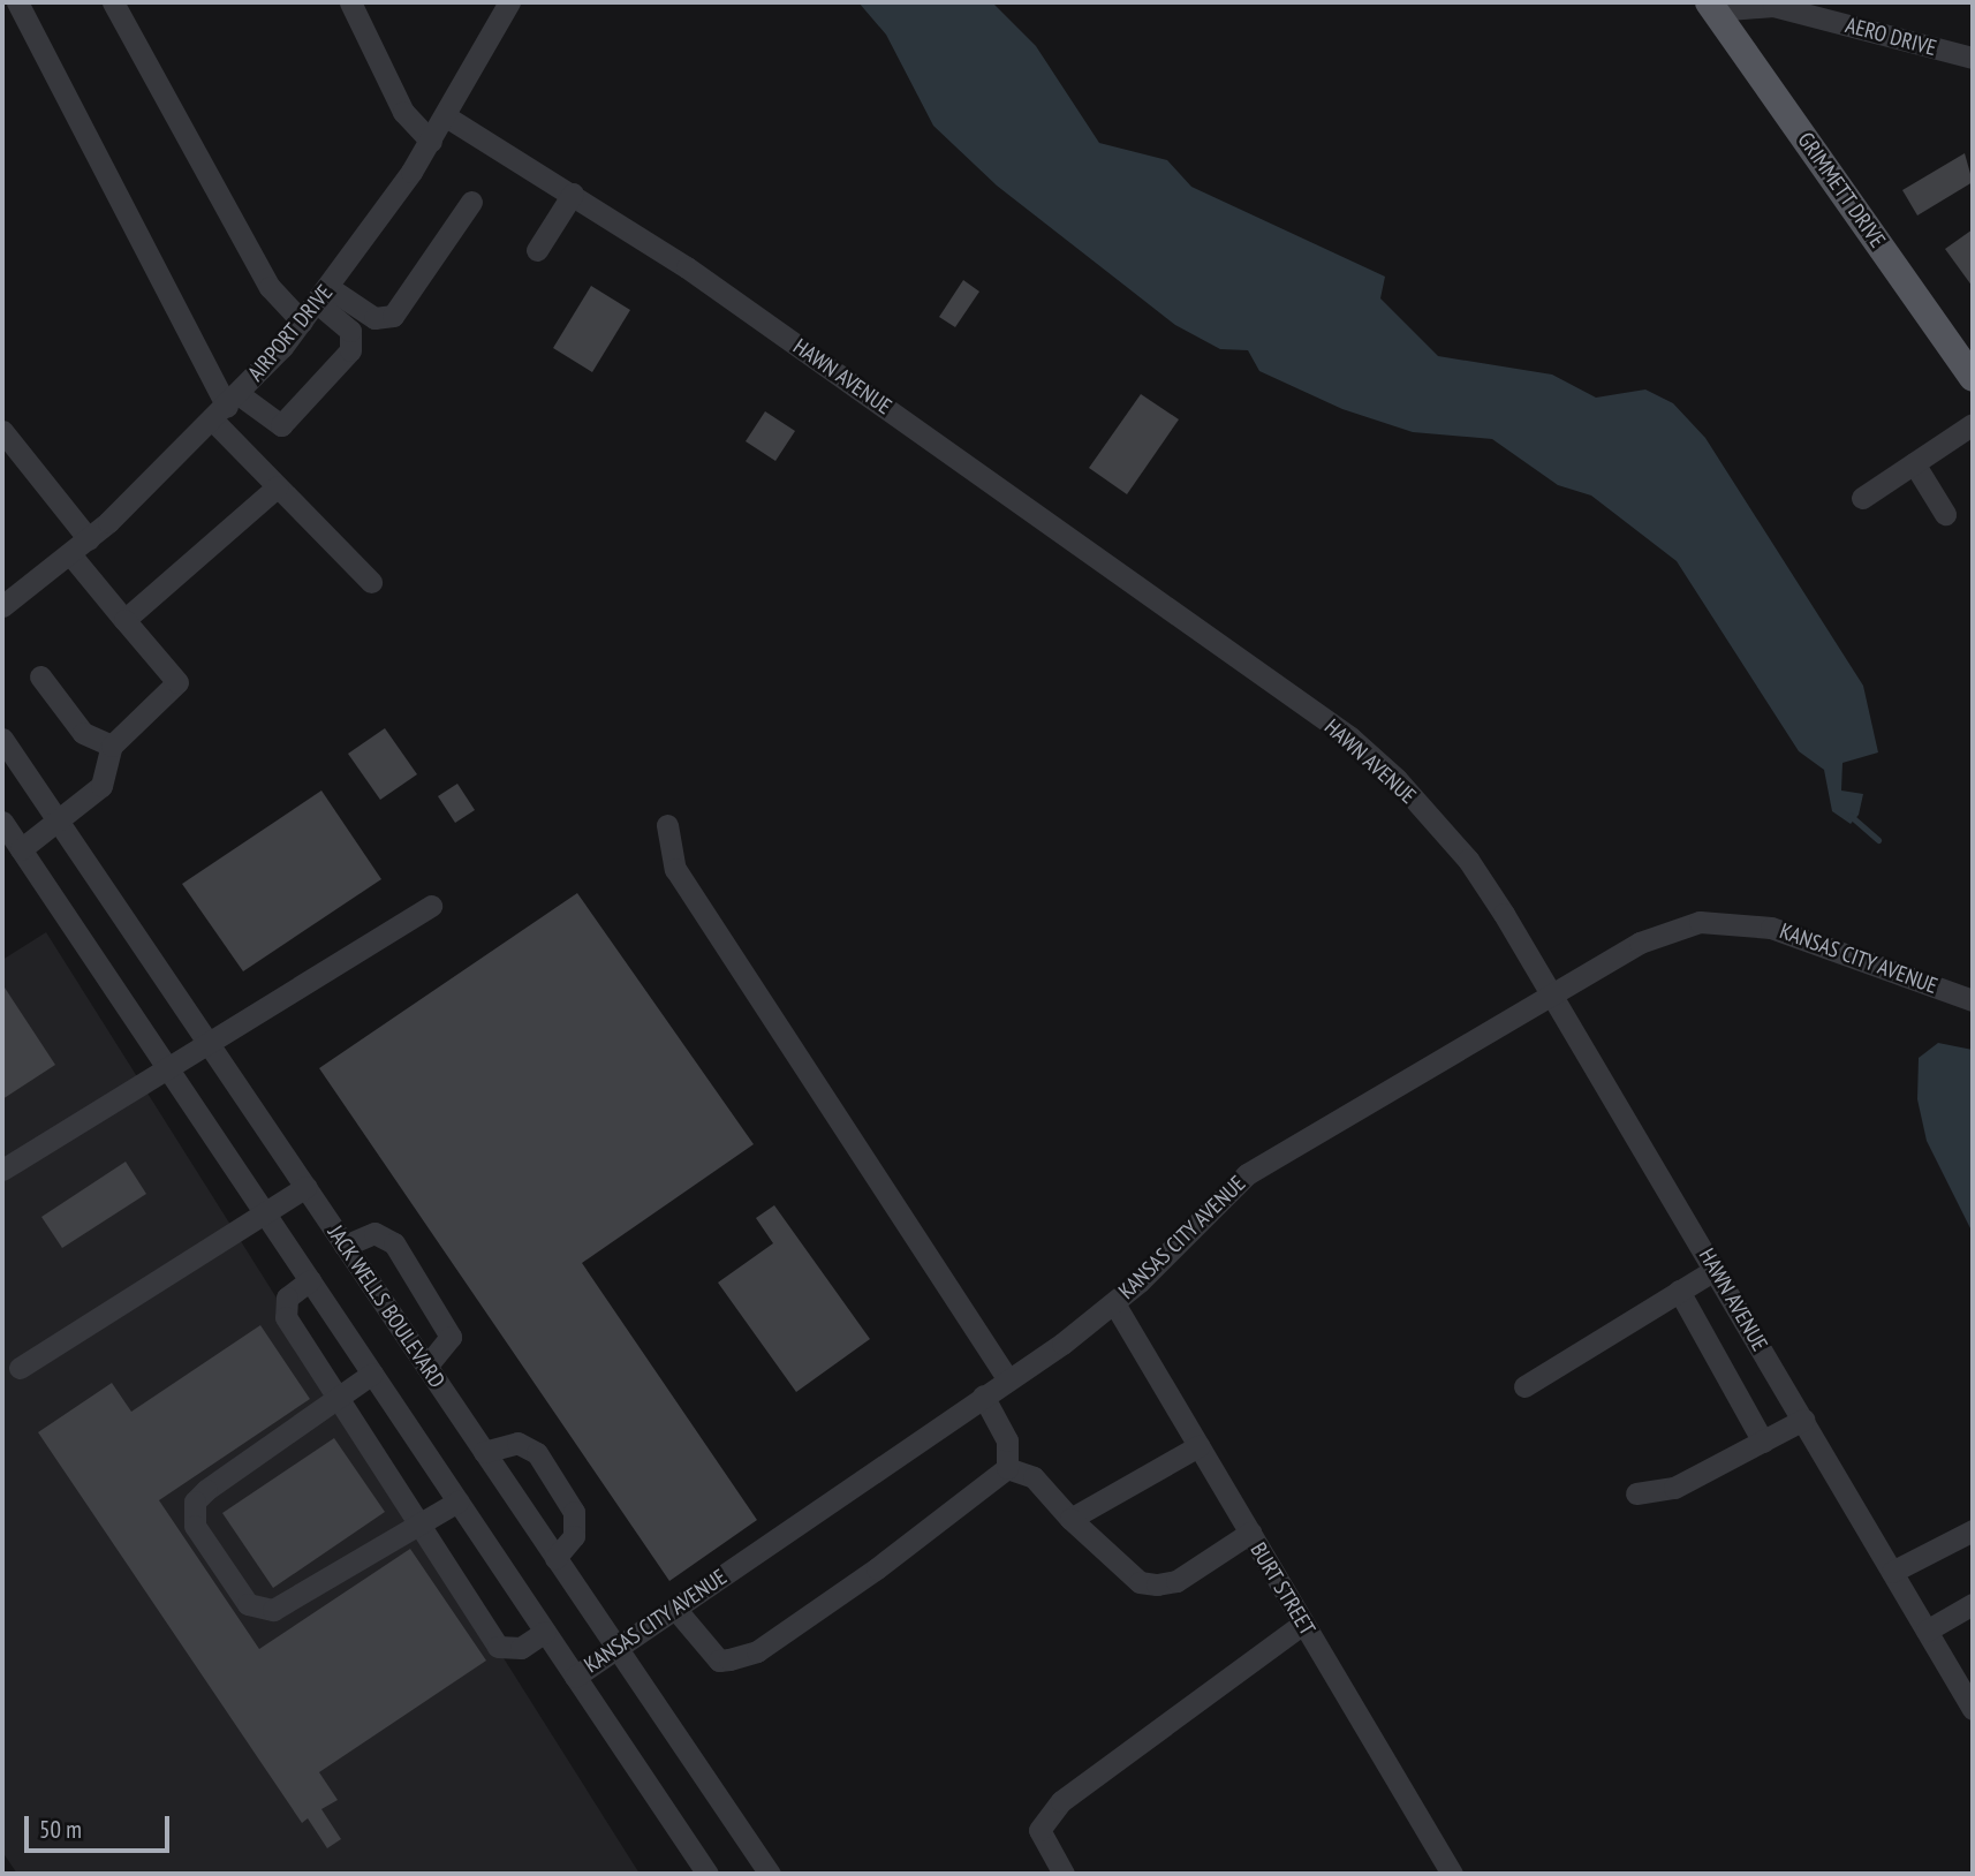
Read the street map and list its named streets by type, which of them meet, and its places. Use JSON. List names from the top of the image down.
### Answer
{
  "streets": {
    "main road": ["GRIMMETT DRIVE"],
    "street": [
      "AERO DRIVE",
      "AIRPORT DRIVE",
      "HAWN AVENUE",
      "KANSAS CITY AVENUE",
      "JACK WELLS BOULEVARD",
      "BURT STREET"
    ]
  },
  "crossings": [
    ["AERO DRIVE", "GRIMMETT DRIVE"],
    ["AIRPORT DRIVE", "HAWN AVENUE"],
    ["HAWN AVENUE", "KANSAS CITY AVENUE"],
    ["KANSAS CITY AVENUE", "JACK WELLS BOULEVARD"],
    ["KANSAS CITY AVENUE", "BURT STREET"]
  ],
  "scale_bar": "50 m"
}
